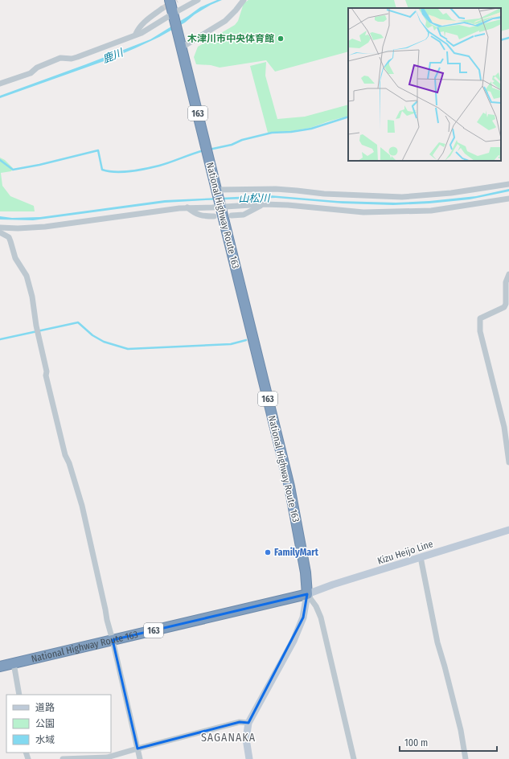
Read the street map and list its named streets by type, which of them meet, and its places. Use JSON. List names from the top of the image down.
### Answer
{
  "streets": {
    "highway": ["163", "National Highway Route 163"],
    "main road": ["Kizu Heijo Line"]
  },
  "crossings": [
    ["National Highway Route 163", "Kizu Heijo Line"]
  ],
  "districts": ["SAGANAKA"],
  "water": ["鹿川", "山松川"],
  "places": ["木津川市中央体育館", "FamilyMart"],
  "legend": ["道路", "公園", "水域"],
  "scale_bar": "100 m"
}
